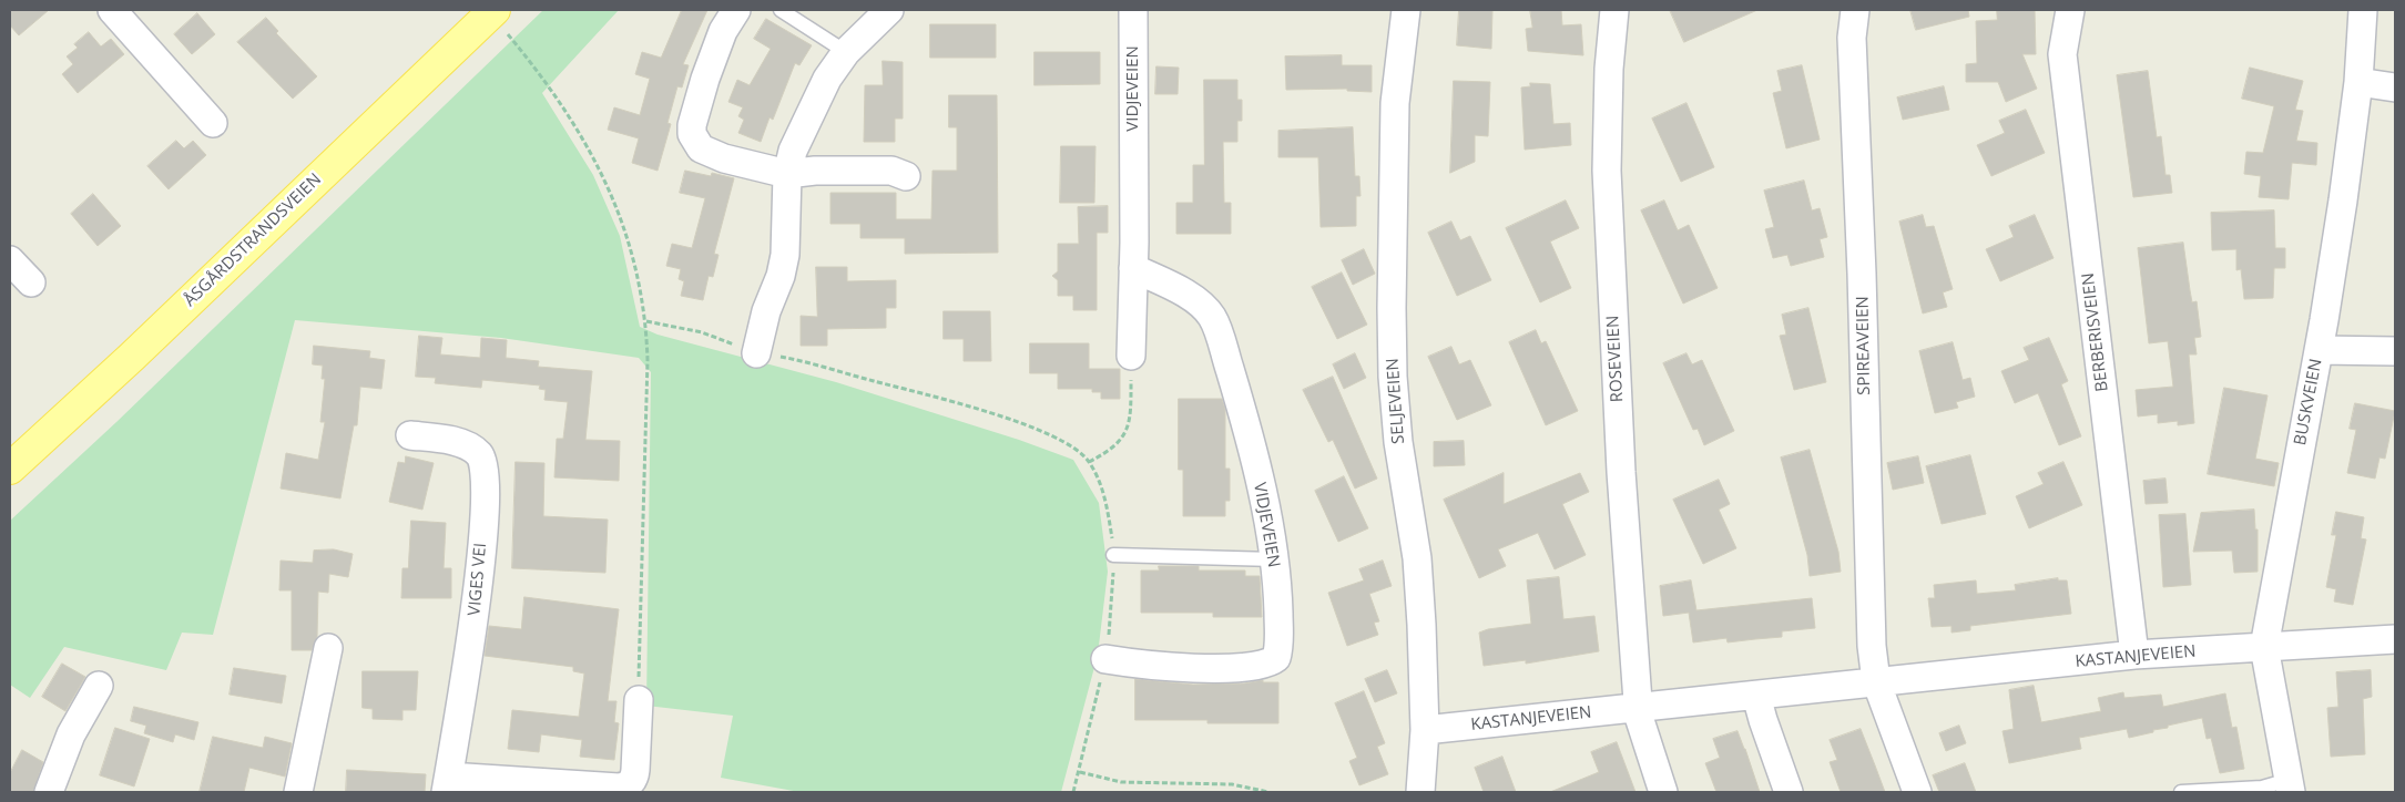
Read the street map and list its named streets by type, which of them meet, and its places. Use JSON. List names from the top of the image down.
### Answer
{
  "streets": {
    "main road": ["ÅSGÅRDSTRANDSVEIEN"],
    "street": [
      "VIDJEVEIEN",
      "BERBERISVEIEN",
      "SPIREAVEIEN",
      "ROSEVEIEN",
      "SELJEVEIEN",
      "BUSKVEIEN",
      "VIGES VEI",
      "KASTANJEVEIEN"
    ]
  },
  "crossings": [
    ["BERBERISVEIEN", "KASTANJEVEIEN"],
    ["SPIREAVEIEN", "KASTANJEVEIEN"],
    ["ROSEVEIEN", "KASTANJEVEIEN"],
    ["SELJEVEIEN", "KASTANJEVEIEN"],
    ["BUSKVEIEN", "KASTANJEVEIEN"]
  ]
}
